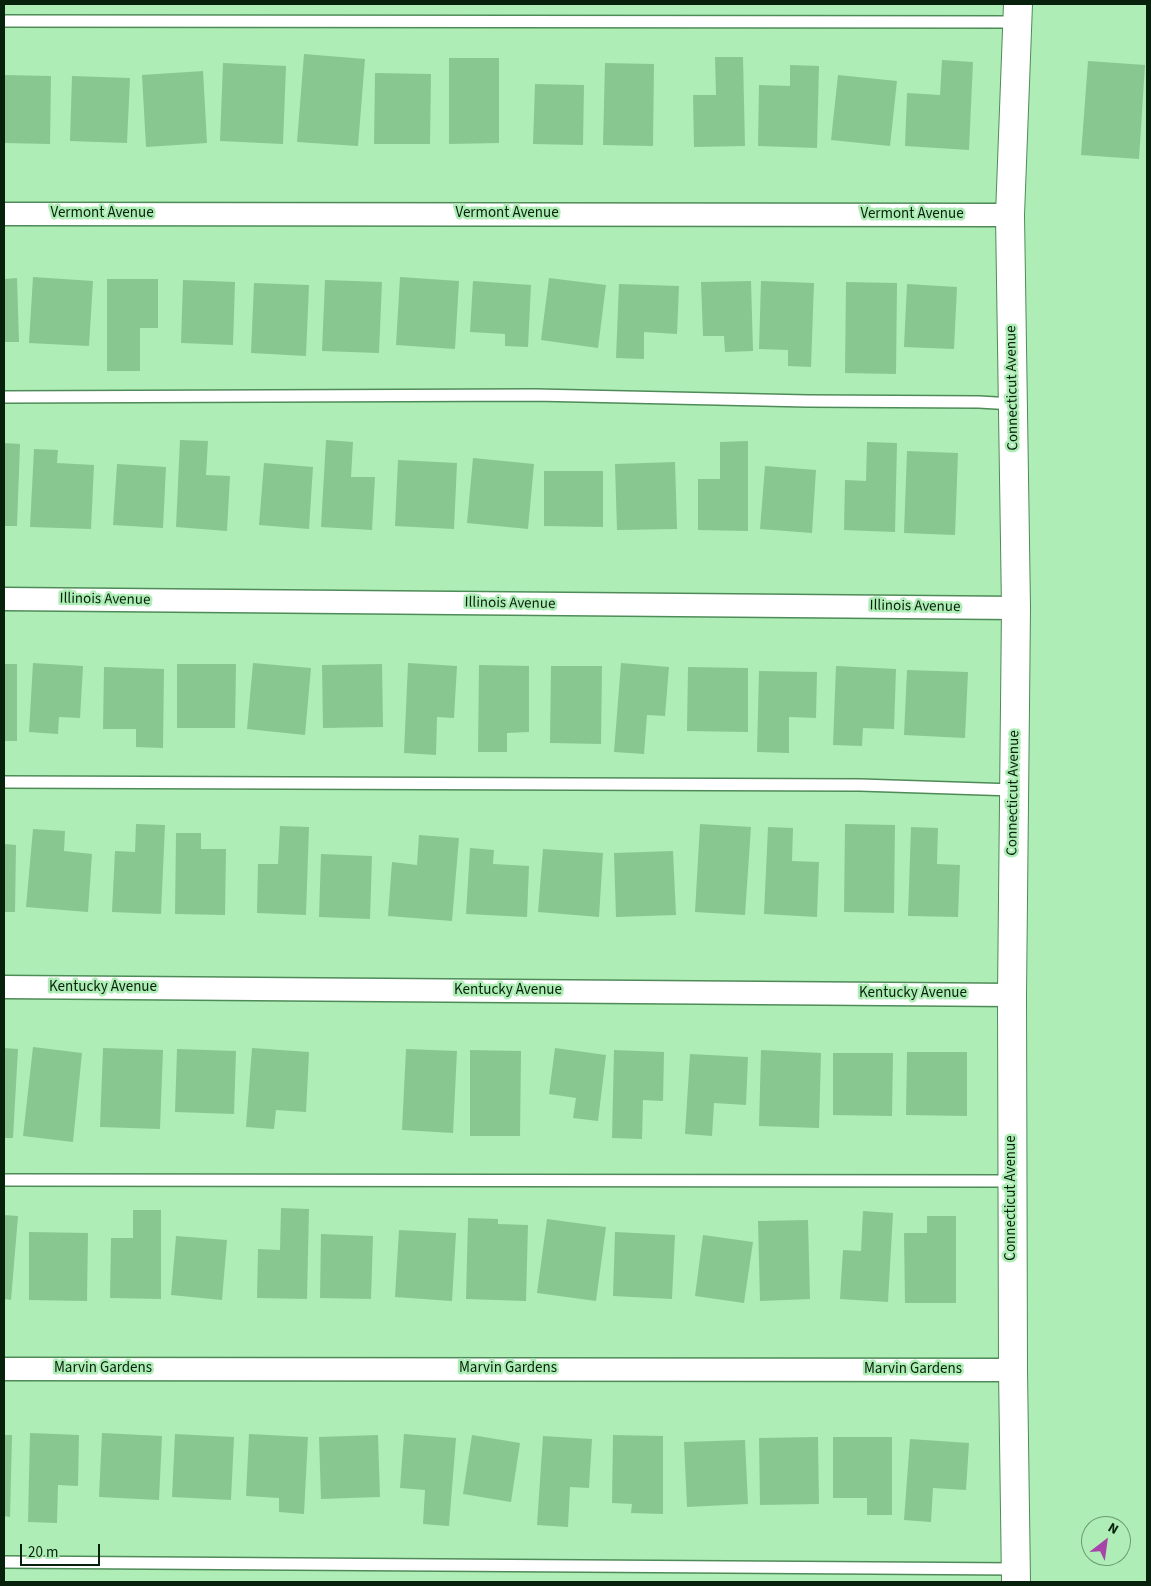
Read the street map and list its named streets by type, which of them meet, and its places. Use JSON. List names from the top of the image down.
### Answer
{
  "streets": {
    "street": [
      "Vermont Avenue",
      "Connecticut Avenue",
      "Illinois Avenue",
      "Kentucky Avenue",
      "Marvin Gardens"
    ]
  },
  "crossings": [
    ["Vermont Avenue", "Connecticut Avenue"],
    ["Connecticut Avenue", "Illinois Avenue"],
    ["Connecticut Avenue", "Kentucky Avenue"],
    ["Connecticut Avenue", "Marvin Gardens"]
  ],
  "scale_bar": "20 m",
  "north": "top right"
}
